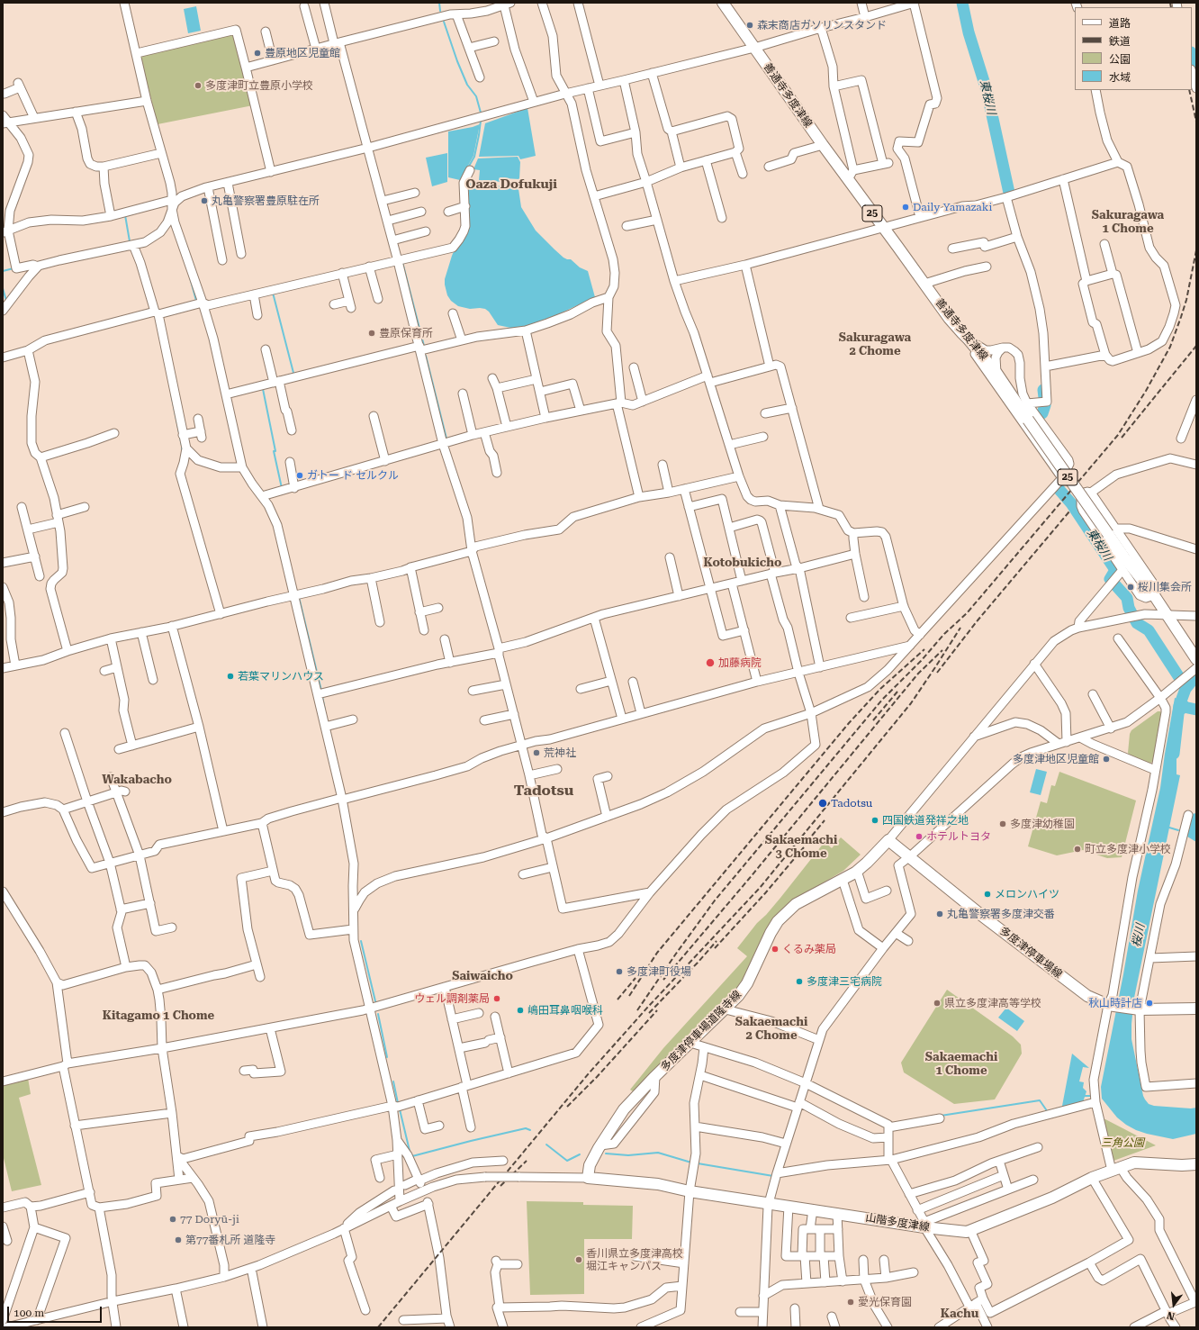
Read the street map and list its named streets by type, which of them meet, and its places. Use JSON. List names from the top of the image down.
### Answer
{
  "streets": {
    "main road": [
      "善通寺多度津線",
      "25",
      "多度津停車場線",
      "多度津停車場道隆寺線",
      "山階多度津線"
    ]
  },
  "crossings": [
    ["多度津停車場線", "多度津停車場道隆寺線"],
    ["多度津停車場道隆寺線", "山階多度津線"]
  ],
  "districts": [
    "Oaza Dofukuji",
    "Sakuragawa 1 Chome",
    "Sakuragawa 2 Chome",
    "Kotobukicho",
    "Wakabacho",
    "Tadotsu",
    "Sakaemachi 3 Chome",
    "Saiwaicho",
    "Kitagamo 1 Chome",
    "Sakaemachi 2 Chome",
    "Sakaemachi 1 Chome",
    "Kachu"
  ],
  "water": ["東桜川", "桜川"],
  "parks": ["三角公園"],
  "places": [
    "森末商店ガソリンスタンド",
    "豊原地区児童館",
    "多度津町立豊原小学校",
    "丸亀警察署豊原駐在所",
    "Daily Yamazaki",
    "豊原保育所",
    "ガトー ド セルクル",
    "桜川集会所",
    "加藤病院",
    "若葉マリンハウス",
    "荒神社",
    "多度津地区児童館",
    "Tadotsu",
    "四国鉄道発祥之地",
    "多度津幼稚園",
    "ホテルトヨタ",
    "町立多度津小学校",
    "メロンハイツ",
    "丸亀警察署多度津交番",
    "くるみ薬局",
    "多度津町役場",
    "多度津三宅病院",
    "ウェル調剤薬局",
    "県立多度津高等学校",
    "秋山時計店",
    "嶋田耳鼻咽喉科",
    "77 Doryū-ji",
    "第77番札所 道隆寺",
    "香川県立多度津高校 堀江キャンパス",
    "愛光保育園"
  ],
  "legend": [
    "道路",
    "鉄道",
    "公園",
    "水域"
  ],
  "scale_bar": "100 m",
  "north": "bottom"
}
